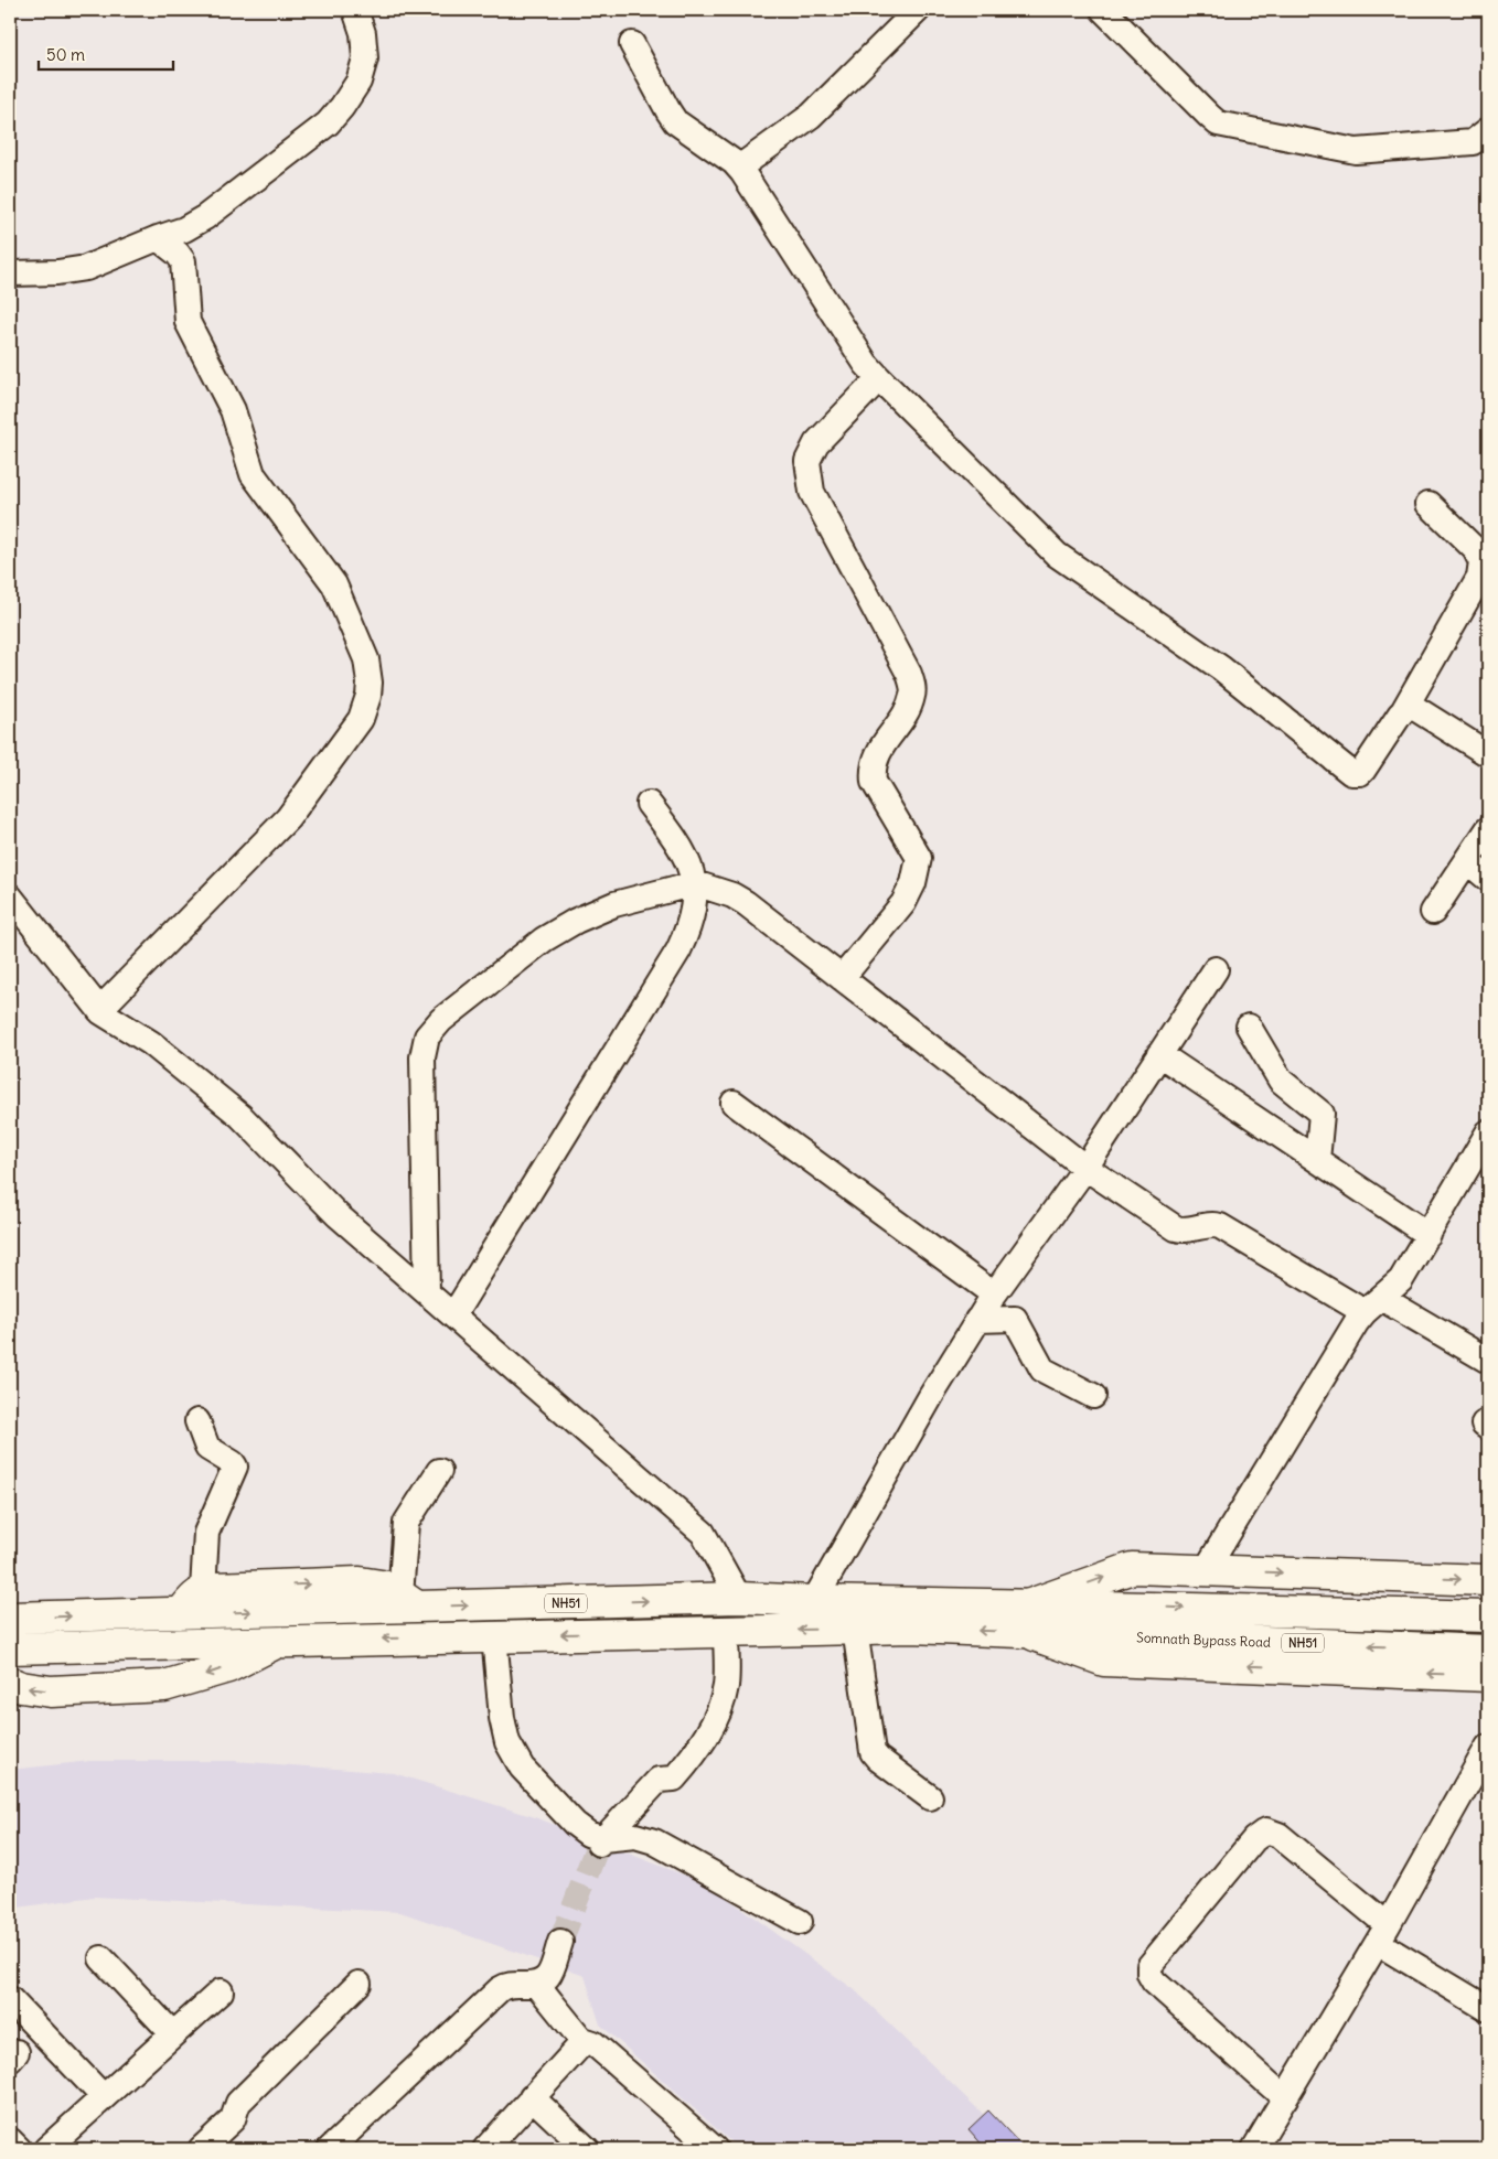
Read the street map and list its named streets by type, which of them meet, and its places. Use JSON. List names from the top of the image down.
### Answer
{
  "streets": {
    "main road": ["NH51", "Somnath Bypass Road"]
  },
  "crossings": [
    ["NH51", "Somnath Bypass Road"]
  ],
  "scale_bar": "50 m"
}
